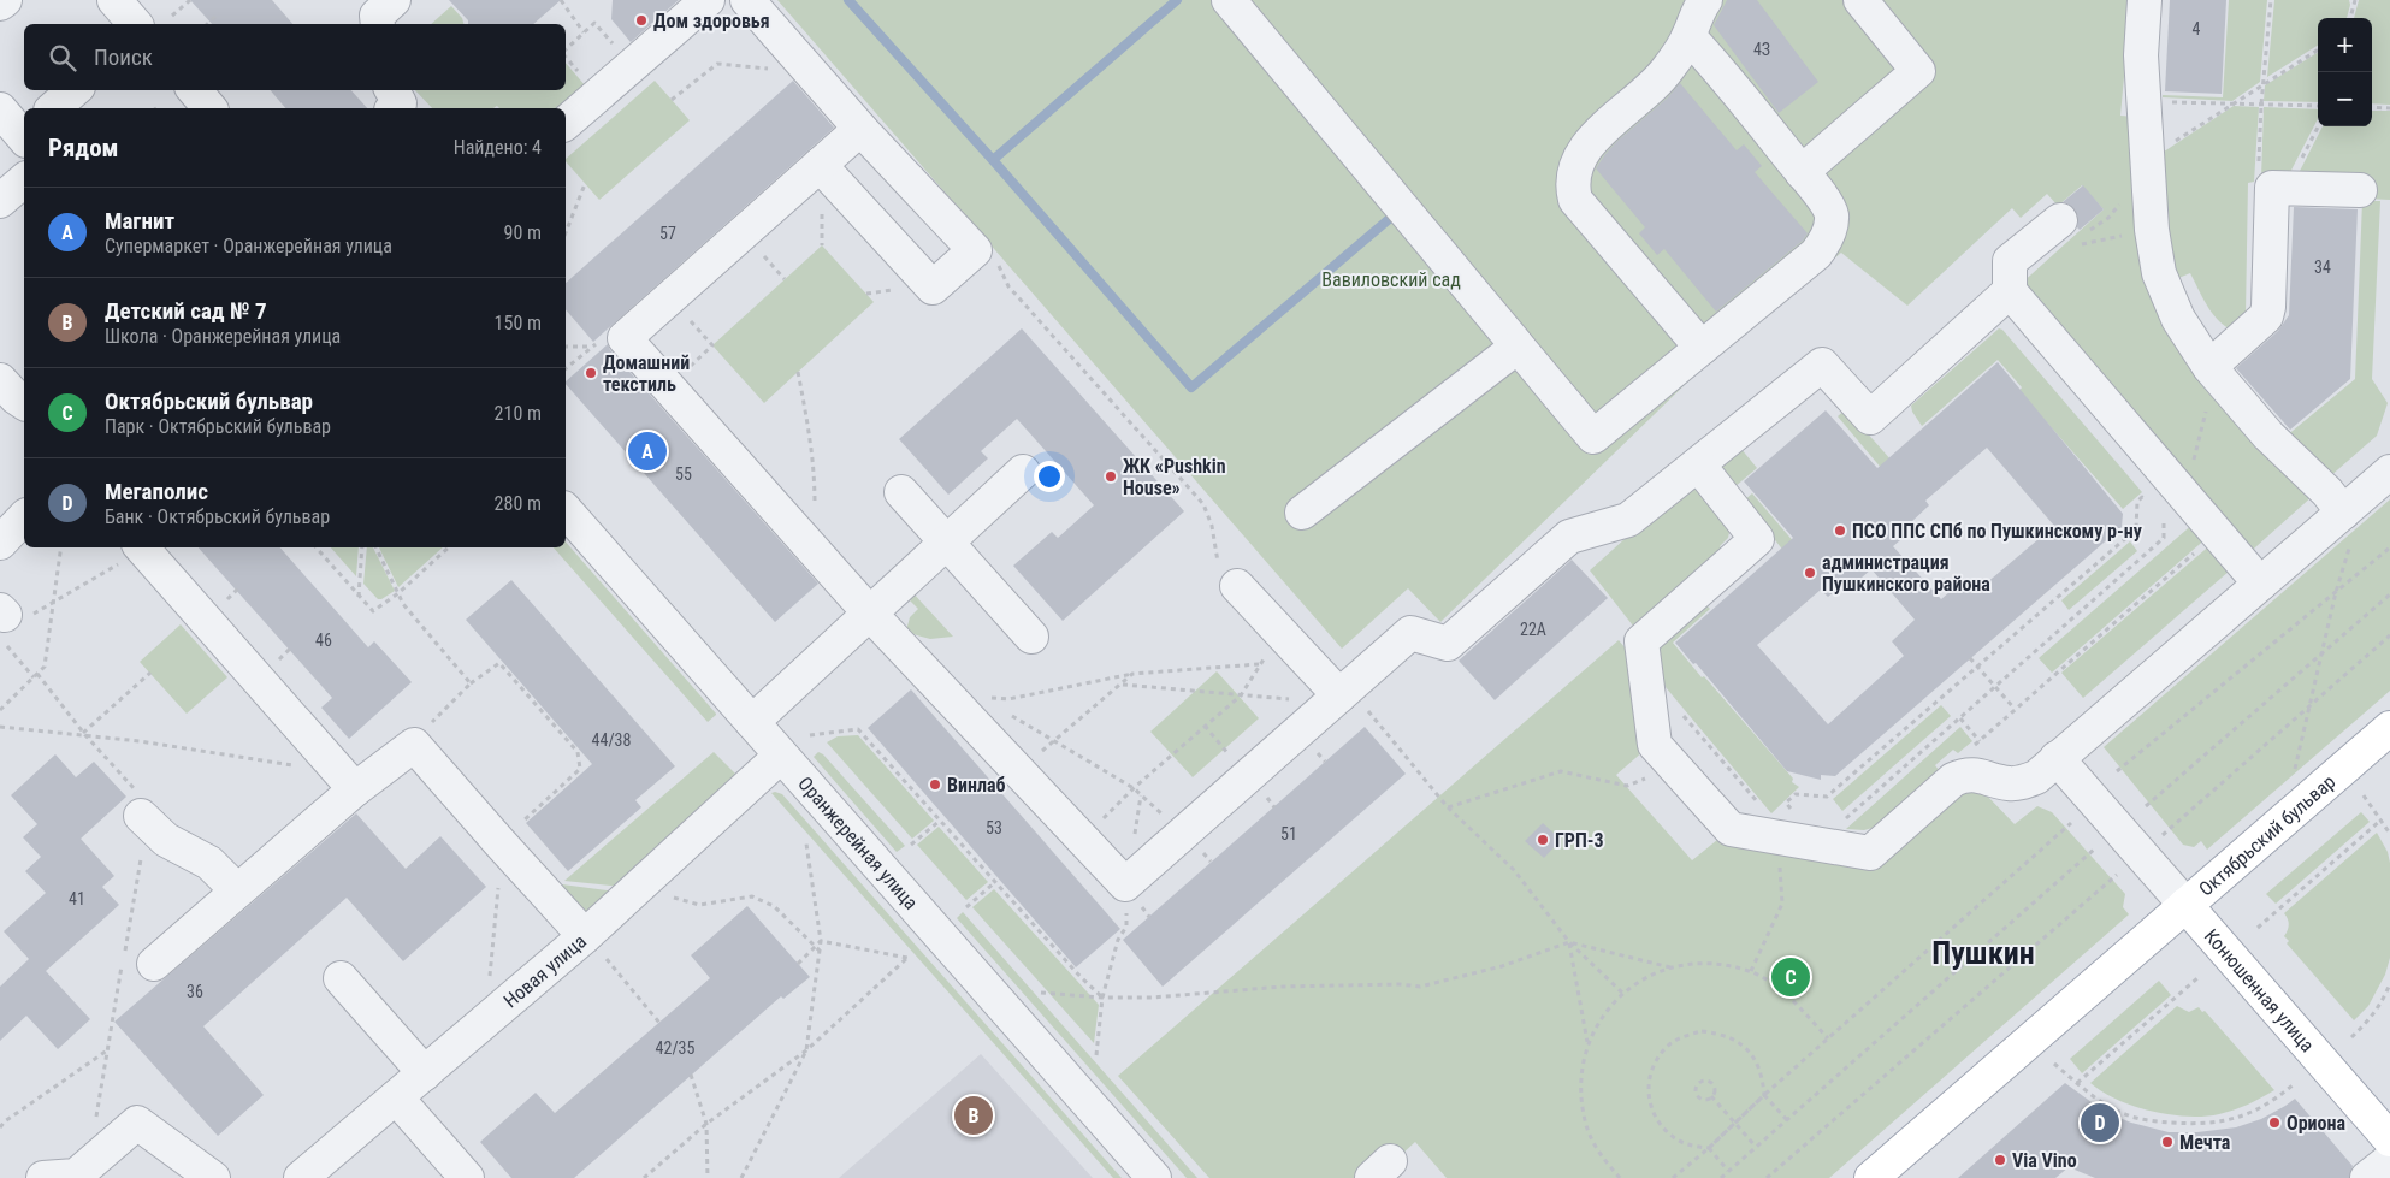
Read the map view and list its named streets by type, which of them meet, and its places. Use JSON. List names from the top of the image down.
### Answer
{
  "streets": {
    "main road": ["Октябрьский бульвар", "Конюшенная улица"],
    "street": ["Оранжерейная улица", "Новая улица"]
  },
  "crossings": [
    ["Октябрьский бульвар", "Конюшенная улица"],
    ["Оранжерейная улица", "Новая улица"]
  ],
  "districts": ["Пушкин"],
  "parks": ["Вавиловский сад"],
  "places": [
    "Дом здоровья",
    "Домашний текстиль",
    "ЖК «Pushkin House»",
    "ПСО ППС СПб по Пушкинскому р-ну",
    "администрация Пушкинского района",
    "Винлаб",
    "ГРП-3",
    "Ориона",
    "Мечта",
    "Via Vino"
  ],
  "house_numbers": [
    "4",
    "4З",
    "57",
    "34",
    "55",
    "22А",
    "46",
    "44/38",
    "53",
    "51",
    "41",
    "36",
    "42/35"
  ],
  "page": {
    "map_buttons": ["+", "−"],
    "search": "Поиск",
    "heading": ["Рядом", "Найдено: 4"],
    "list": [
      {
        "mark": "A",
        "name": "Магнит",
        "note": "Супермаркет · Оранжерейная улица",
        "value": "90 m"
      },
      {
        "mark": "B",
        "name": "Детский сад № 7",
        "note": "Школа · Оранжерейная улица",
        "value": "150 m"
      },
      {
        "mark": "C",
        "name": "Октябрьский бульвар",
        "note": "Парк · Октябрьский бульвар",
        "value": "210 m"
      },
      {
        "mark": "D",
        "name": "Мегаполис",
        "note": "Банк · Октябрьский бульвар",
        "value": "280 m"
      }
    ],
    "pins": [
      "A",
      "C",
      "B",
      "D"
    ]
  }
}
